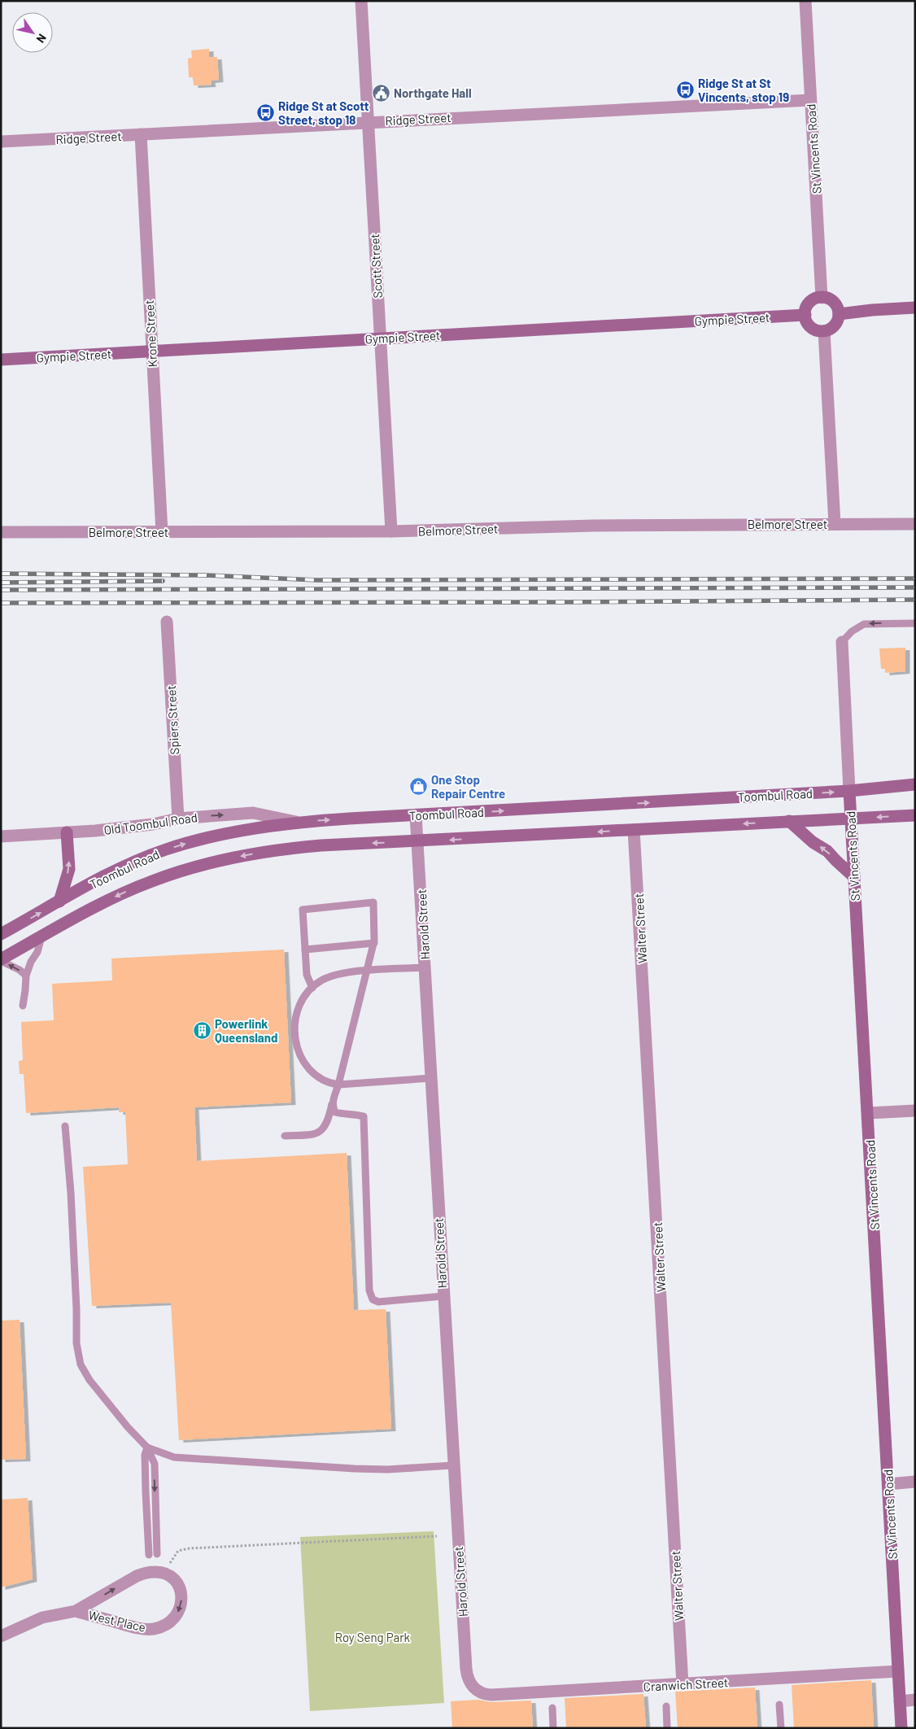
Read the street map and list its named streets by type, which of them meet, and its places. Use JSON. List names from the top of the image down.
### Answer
{
  "streets": {
    "main road": ["St Vincents Road", "Gympie Street", "Toombul Road"],
    "street": [
      "Ridge Street",
      "Scott Street",
      "Krone Street",
      "Belmore Street",
      "Spiers Street",
      "Old Toombul Road",
      "Harold Street",
      "Walter Street",
      "West Place",
      "Cranwich Street"
    ]
  },
  "crossings": [
    ["Ridge Street", "St Vincents Road"],
    ["Ridge Street", "Scott Street"],
    ["Ridge Street", "Krone Street"],
    ["St Vincents Road", "Gympie Street"],
    ["St Vincents Road", "Toombul Road"],
    ["St Vincents Road", "Cranwich Street"],
    ["Scott Street", "Gympie Street"],
    ["Scott Street", "Belmore Street"],
    ["Gympie Street", "Krone Street"],
    ["Krone Street", "Belmore Street"],
    ["Spiers Street", "Old Toombul Road"],
    ["Toombul Road", "Old Toombul Road"],
    ["Toombul Road", "Harold Street"],
    ["Toombul Road", "Walter Street"],
    ["Harold Street", "Cranwich Street"],
    ["Walter Street", "Cranwich Street"]
  ],
  "one_way": ["Old Toombul Road"],
  "parks": ["Roy Seng Park"],
  "places": {
    "bus stop": ["Ridge St at St Vincents, stop 19", "Ridge St at Scott Street, stop 18"],
    "public building": ["Northgate Hall"],
    "shop": ["One Stop Repair Centre"],
    "building": ["Powerlink Queensland"]
  },
  "north": "bottom right"
}
